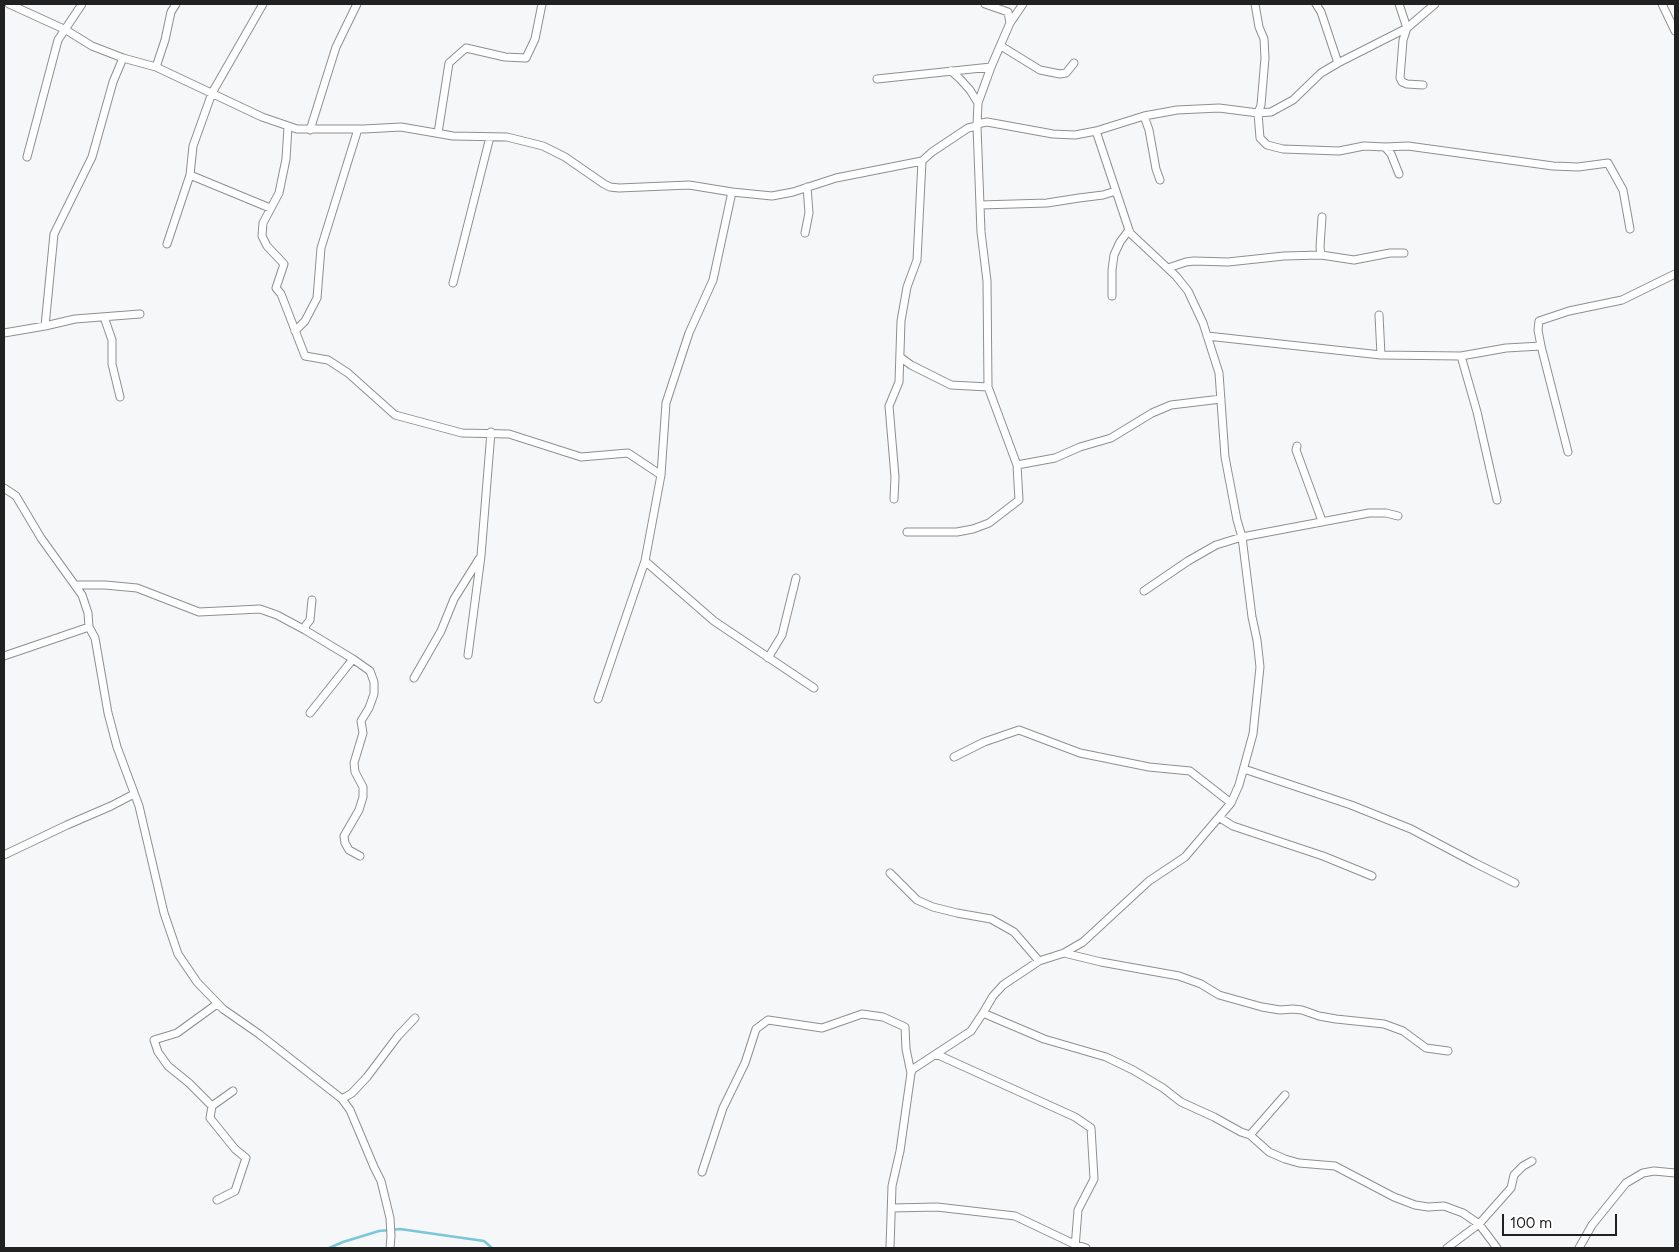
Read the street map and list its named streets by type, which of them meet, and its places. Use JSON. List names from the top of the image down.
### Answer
{
  "scale_bar": "100 m"
}
